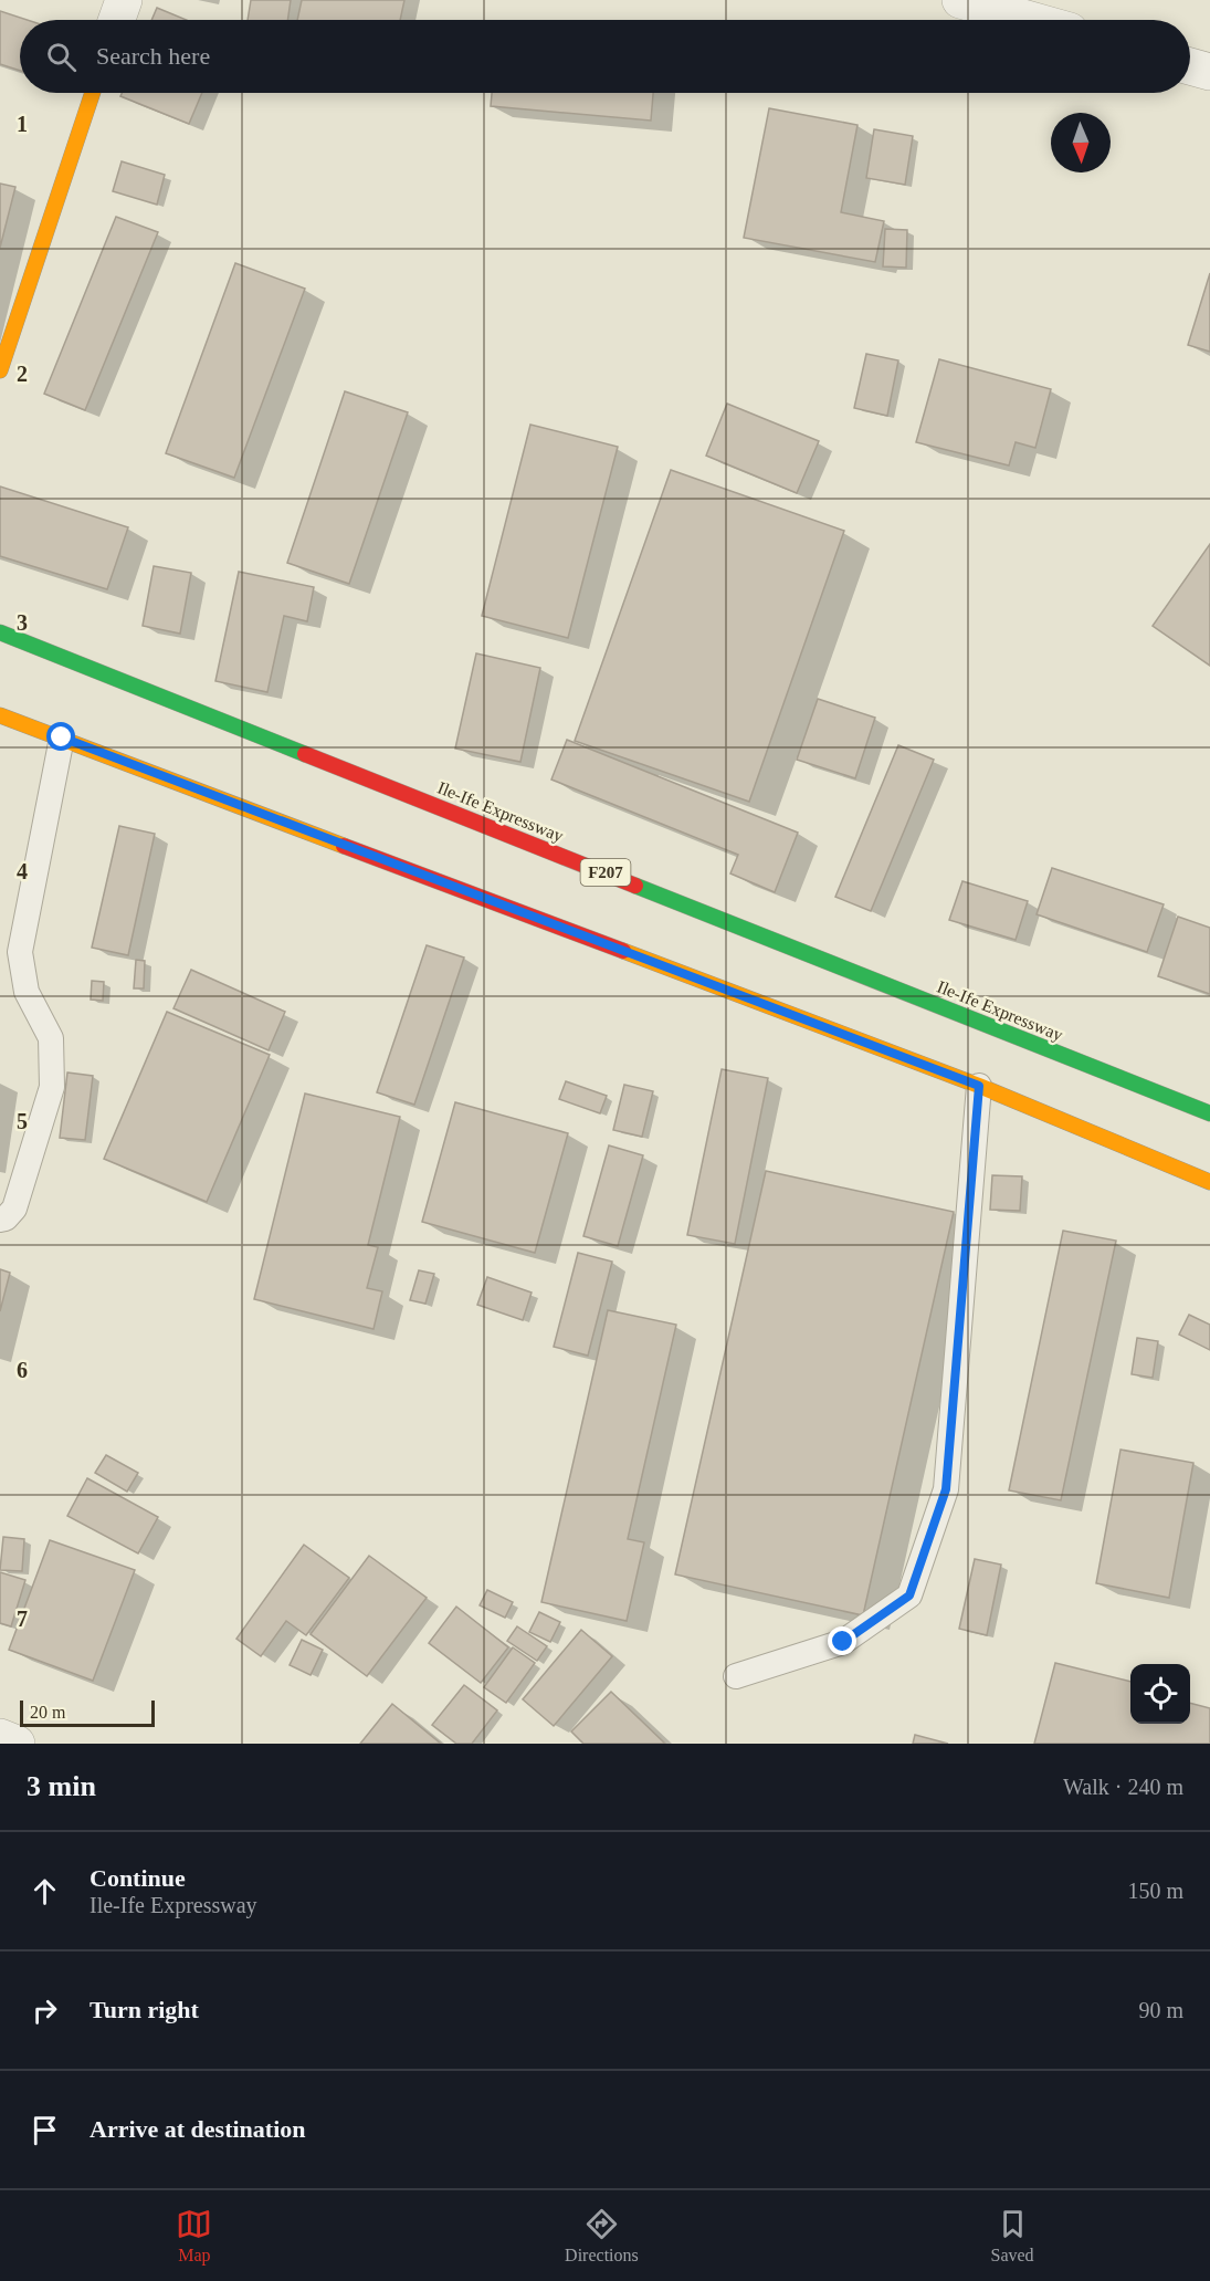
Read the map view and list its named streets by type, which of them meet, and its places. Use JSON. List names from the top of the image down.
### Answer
{
  "streets": {
    "main road": ["Ile-Ife Expressway", "F207"]
  },
  "scale_bar": "20 m",
  "north": "bottom",
  "page": {
    "search": "Search here",
    "scale": "20 m",
    "heading": ["3 min", "Walk · 240 m"],
    "list": [
      ["Continue", "Ile-Ife Expressway", "150 m"],
      ["Turn right", "90 m"],
      "Arrive at destination"
    ],
    "nav": ["Map", "Directions", "Saved"]
  },
  "grid": {
    "rows": [
      "1",
      "2",
      "3",
      "4",
      "5",
      "6",
      "7"
    ]
  }
}
